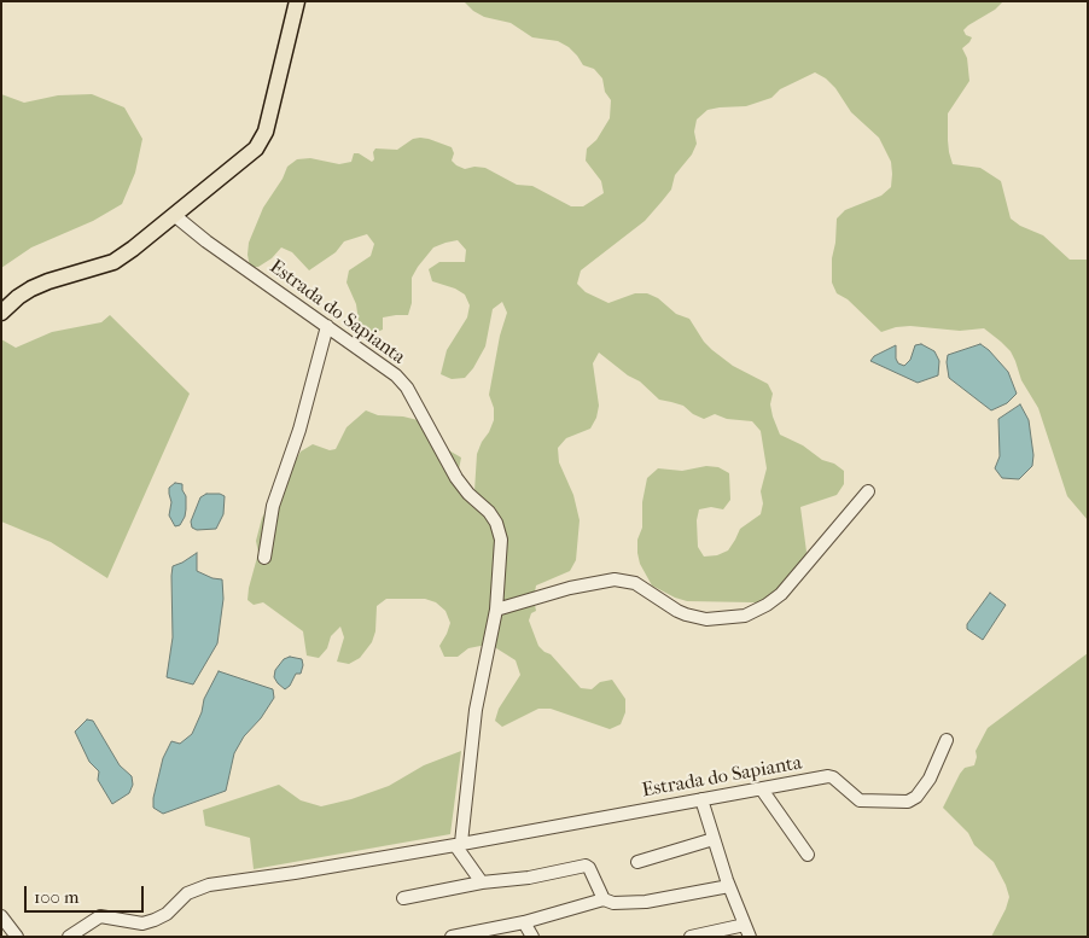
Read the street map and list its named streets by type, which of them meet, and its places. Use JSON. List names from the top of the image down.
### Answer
{
  "streets": {
    "street": ["Estrada do Sapianta"]
  },
  "scale_bar": "100 m"
}
